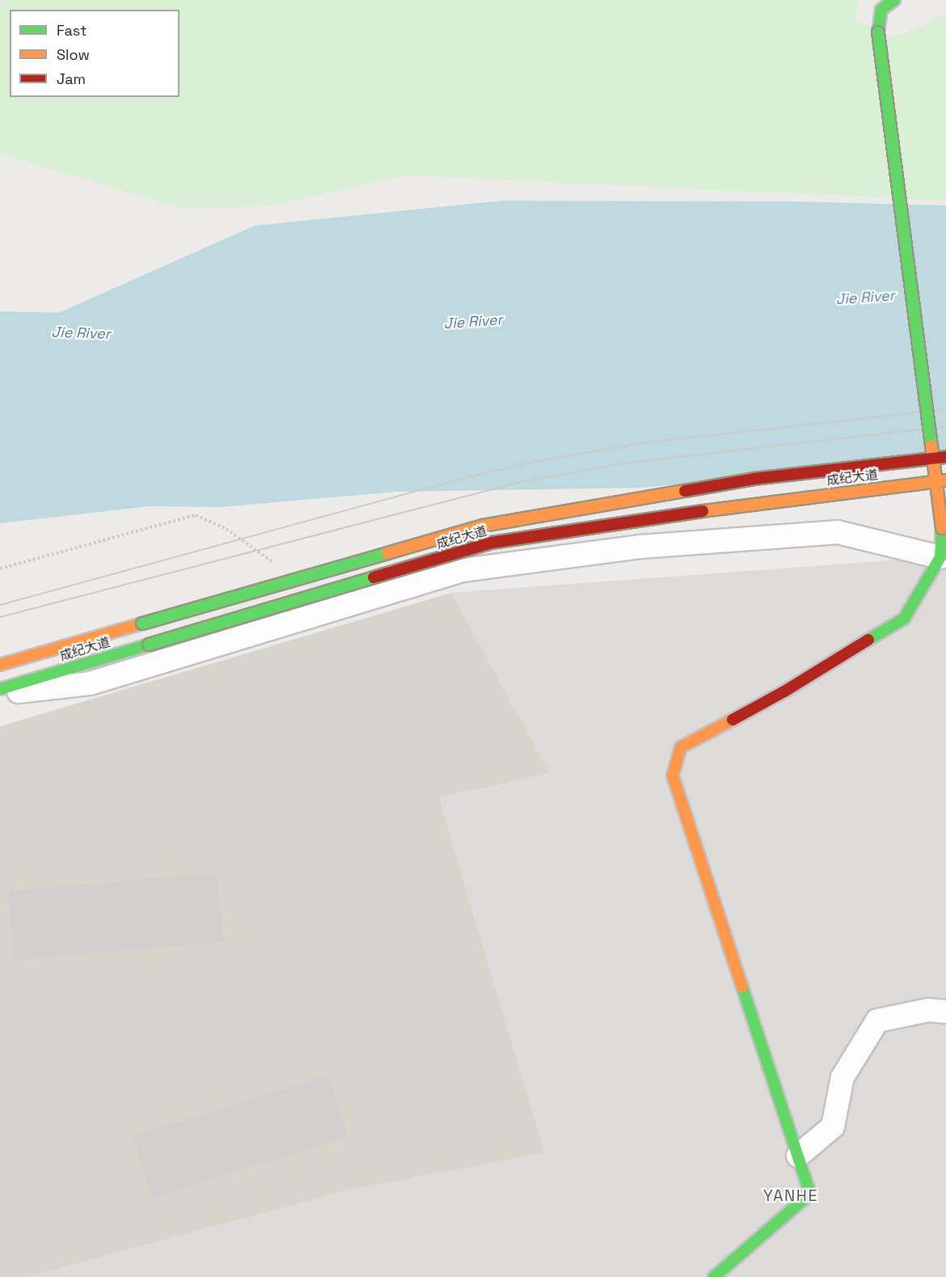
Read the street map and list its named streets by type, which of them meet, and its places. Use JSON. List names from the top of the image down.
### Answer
{
  "streets": {
    "main road": ["成纪大道"]
  },
  "districts": ["YANHE"],
  "water": ["Jie River"],
  "legend": ["Fast", "Slow", "Jam"]
}
